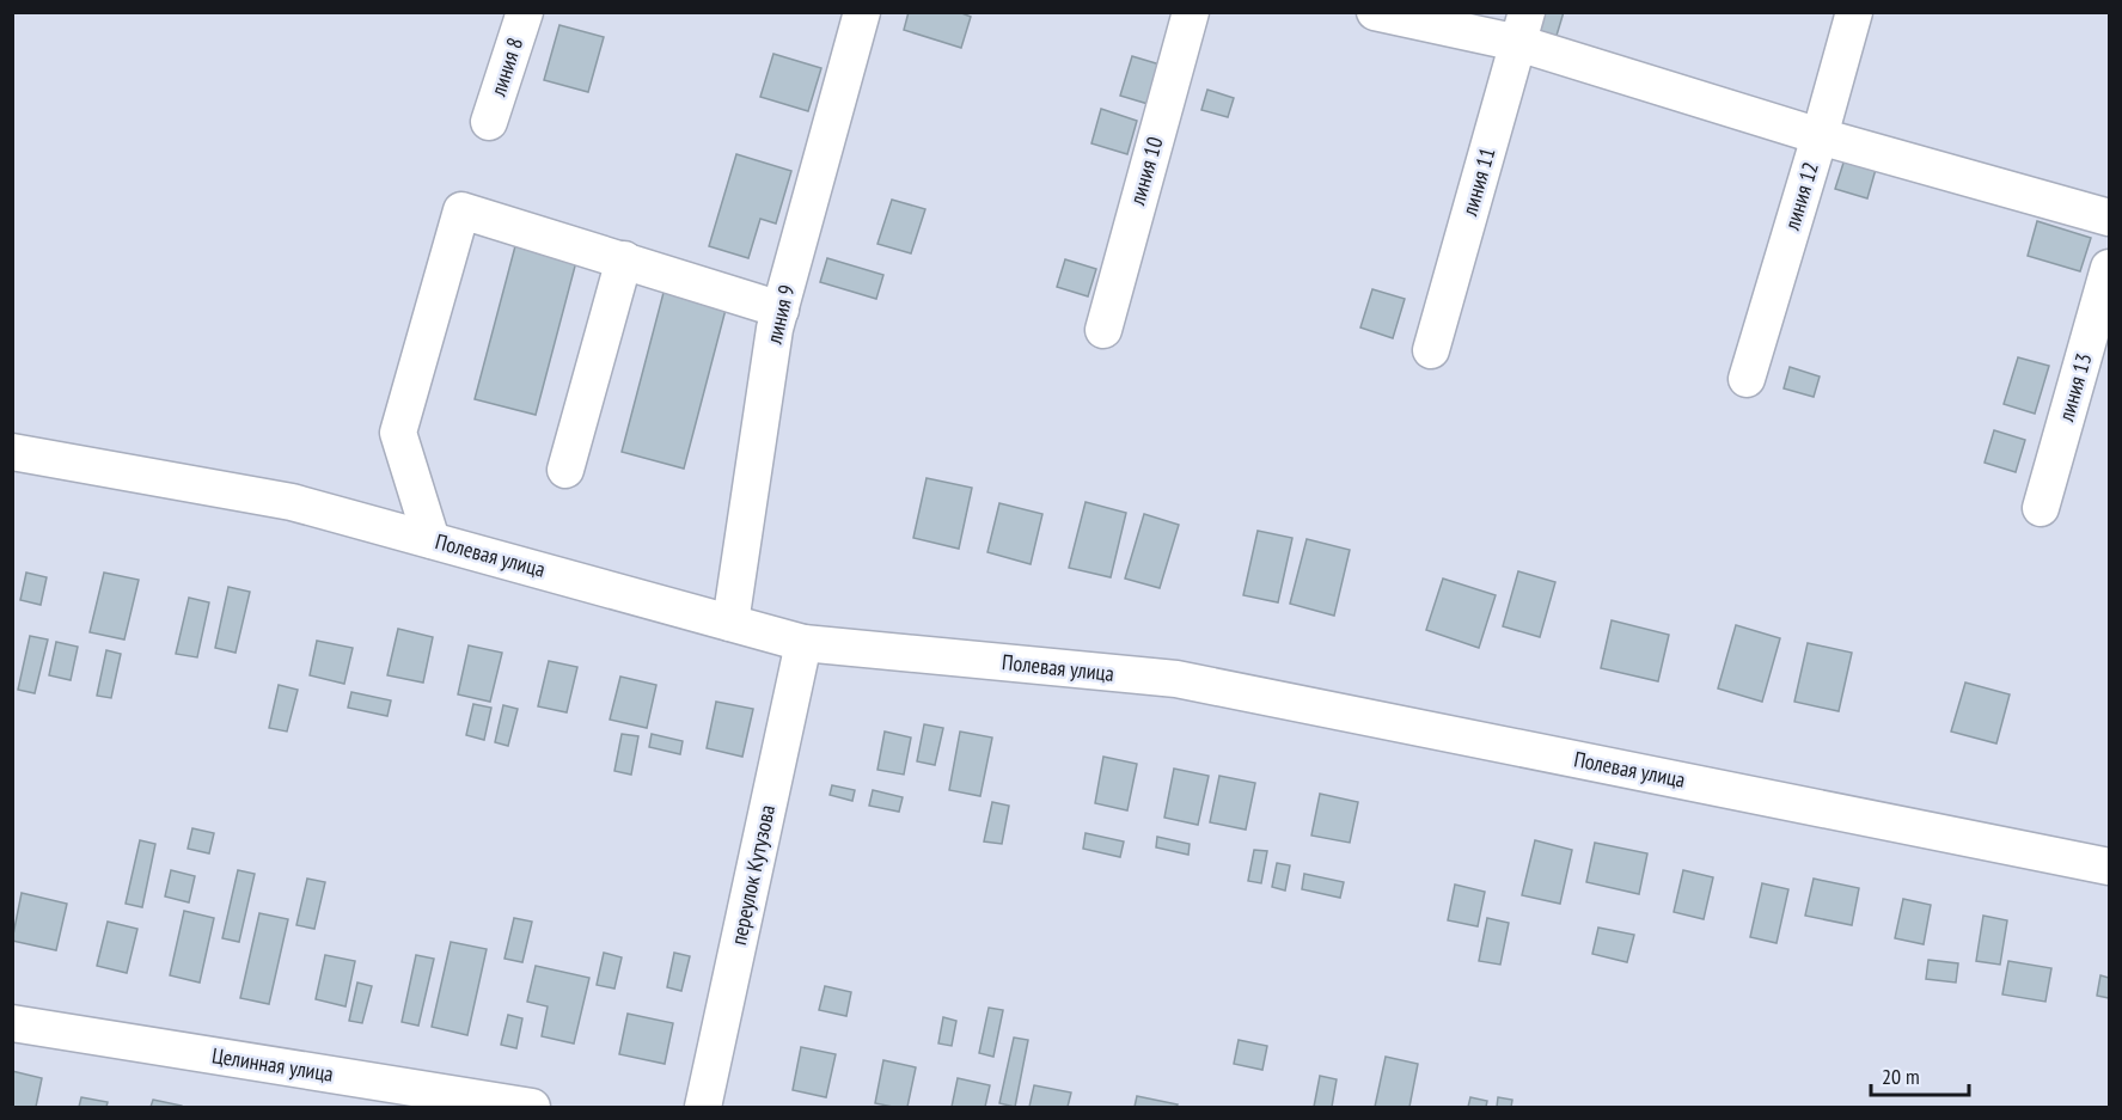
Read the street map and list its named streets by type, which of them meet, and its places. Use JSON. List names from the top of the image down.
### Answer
{
  "streets": {
    "street": [
      "линия 8",
      "линия 10",
      "линия 11",
      "линия 12",
      "линия 9",
      "линия 13",
      "Полевая улица",
      "переулок Кутузова",
      "Целинная улица"
    ]
  },
  "crossings": [
    ["линия 9", "Полевая улица"],
    ["Полевая улица", "переулок Кутузова"]
  ],
  "scale_bar": "20 m"
}
